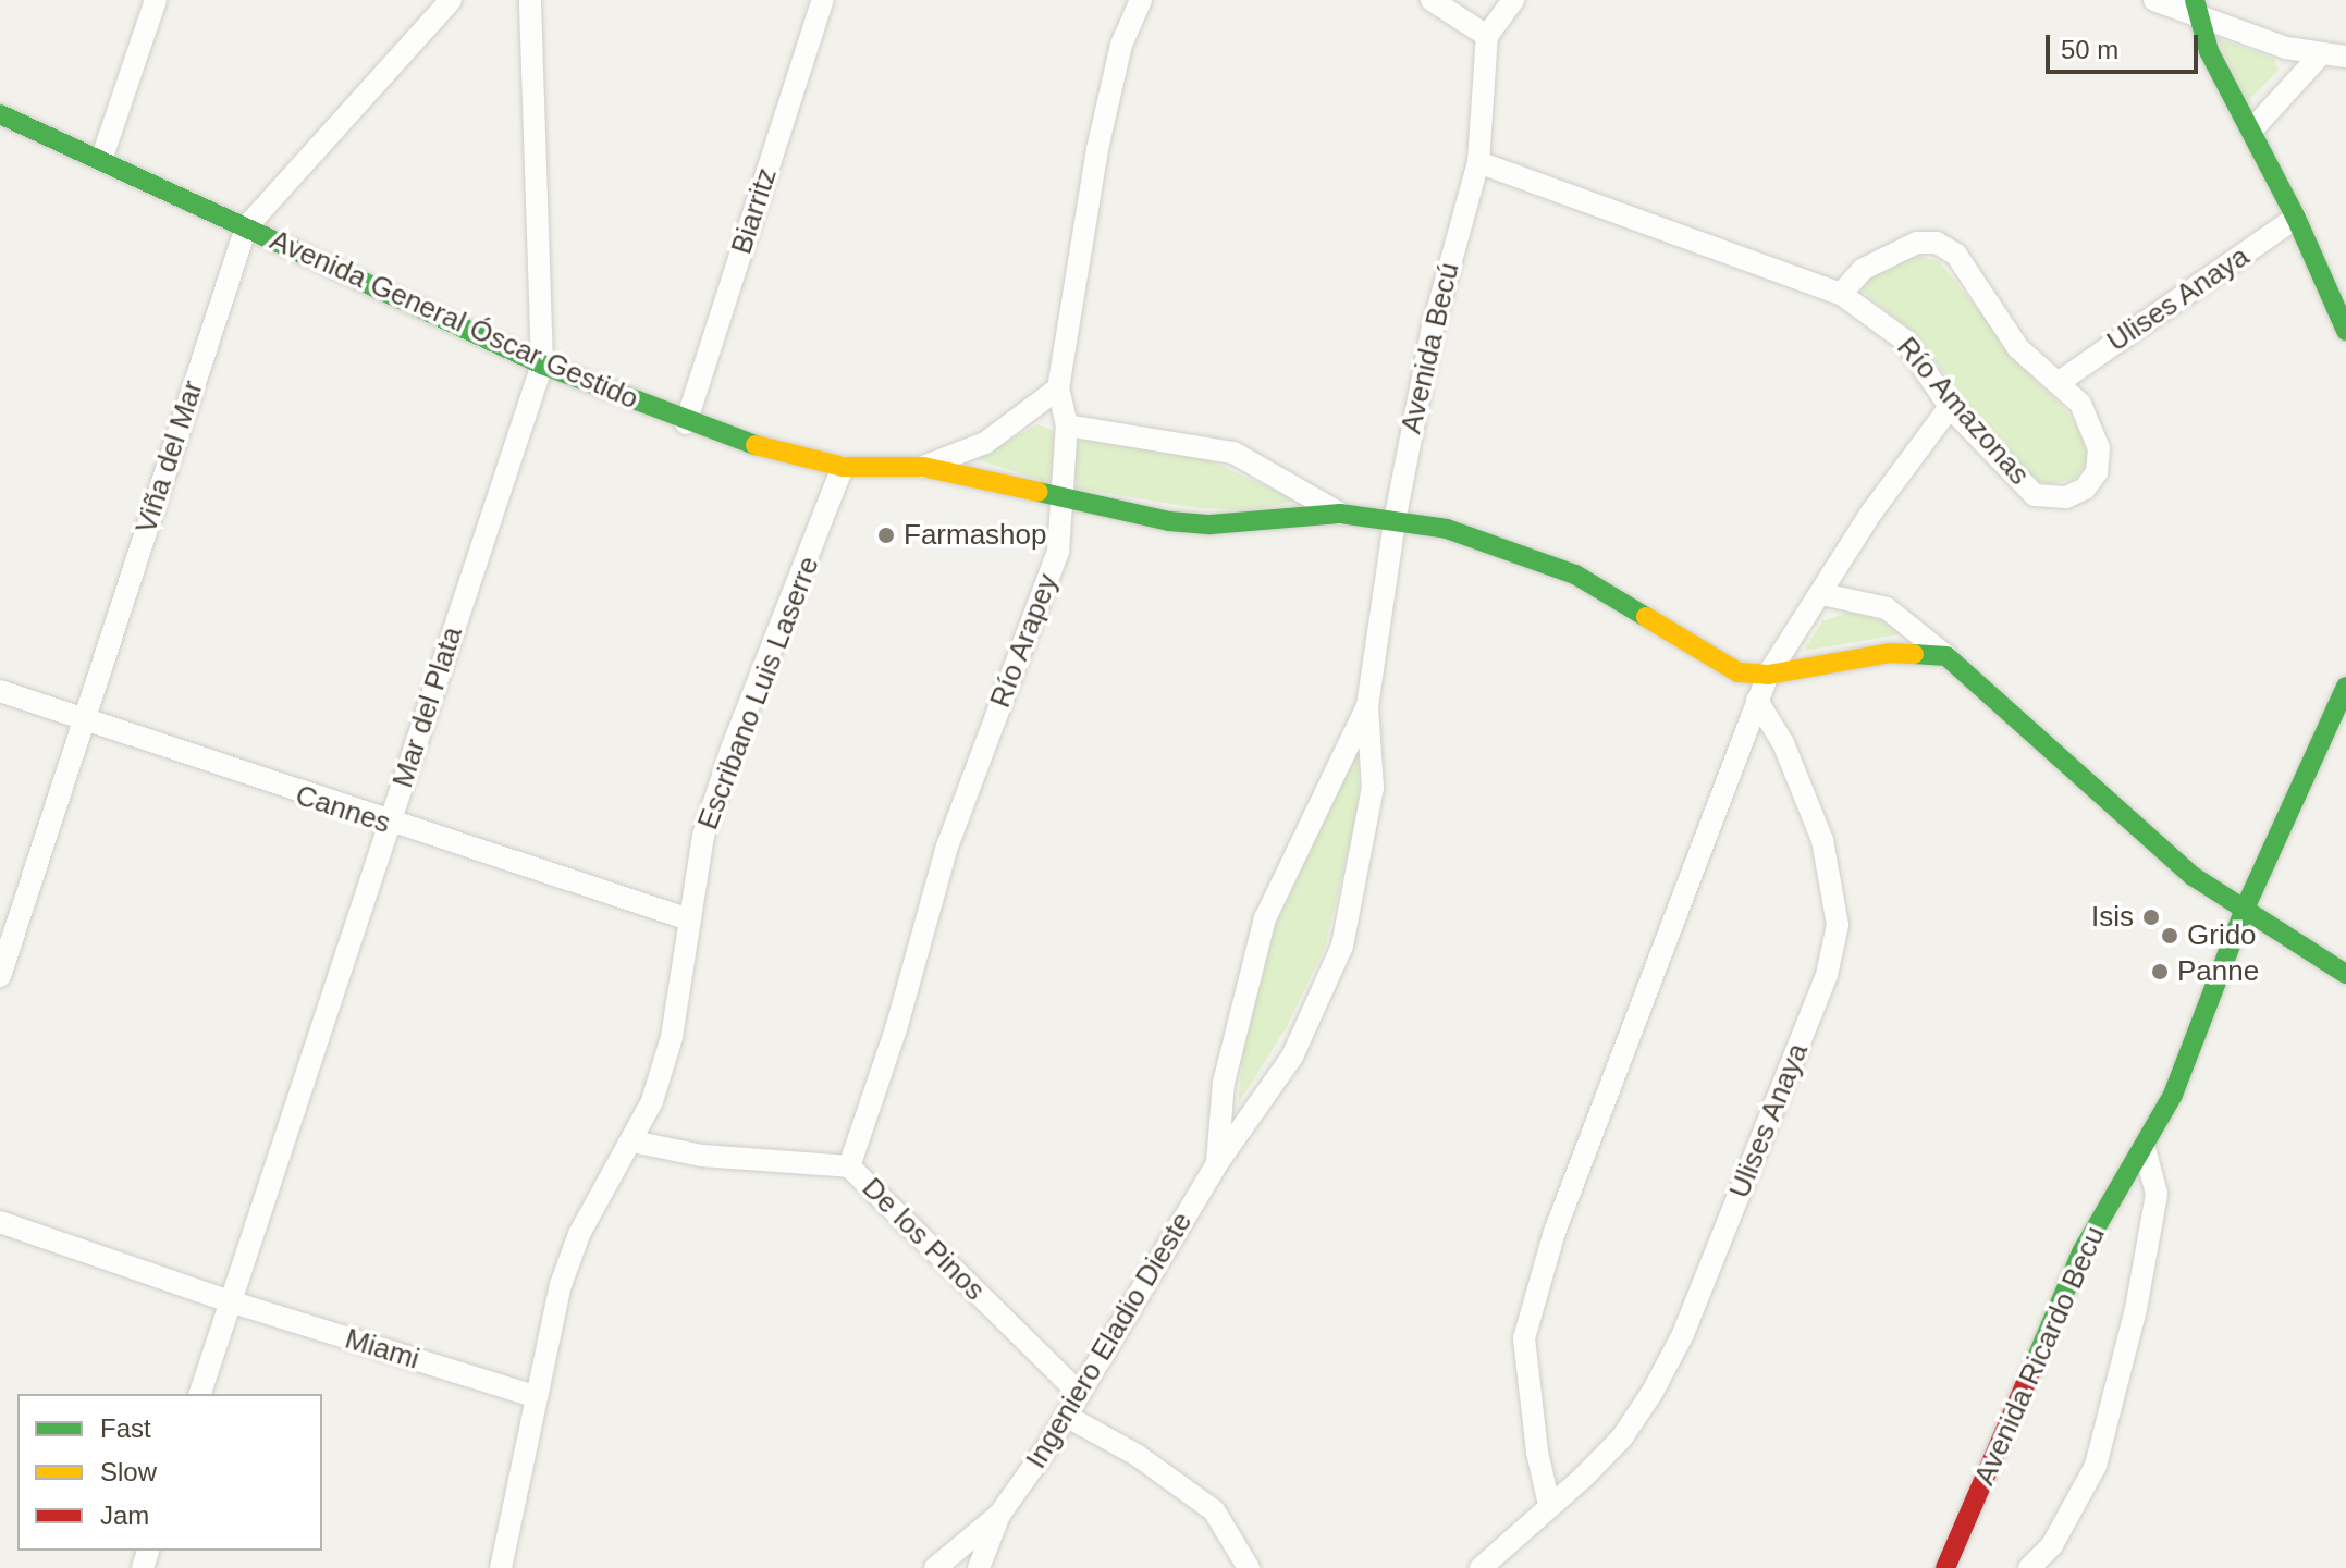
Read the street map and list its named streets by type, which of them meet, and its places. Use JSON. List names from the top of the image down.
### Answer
{
  "streets": {
    "street": [
      "Biarritz",
      "Ulises Anaya",
      "Avenida General Óscar Gestido",
      "Avenida Becú",
      "Río Amazonas",
      "Viña del Mar",
      "Río Arapey",
      "Escribano Luis Laserre",
      "Mar del Plata",
      "Cannes",
      "De los Pinos",
      "Ingeniero Eladio Dieste",
      "Miami",
      "Avenida Ricardo Becu"
    ]
  },
  "crossings": [
    ["Biarritz", "Avenida General Óscar Gestido"],
    ["Ulises Anaya", "Río Amazonas"],
    ["Avenida General Óscar Gestido", "Avenida Becú"],
    ["Avenida General Óscar Gestido", "Viña del Mar"],
    ["Avenida General Óscar Gestido", "Río Arapey"],
    ["Avenida General Óscar Gestido", "Escribano Luis Laserre"],
    ["Avenida General Óscar Gestido", "Mar del Plata"],
    ["Avenida Becú", "Río Amazonas"],
    ["Avenida Becú", "Ingeniero Eladio Dieste"],
    ["Viña del Mar", "Cannes"],
    ["Río Arapey", "De los Pinos"],
    ["Escribano Luis Laserre", "Cannes"],
    ["Escribano Luis Laserre", "De los Pinos"],
    ["Escribano Luis Laserre", "Miami"],
    ["Mar del Plata", "Cannes"],
    ["Mar del Plata", "Miami"],
    ["De los Pinos", "Ingeniero Eladio Dieste"]
  ],
  "places": [
    "Farmashop",
    "Isis",
    "Grido",
    "Panne"
  ],
  "legend": ["Fast", "Slow", "Jam"],
  "scale_bar": "50 m"
}
